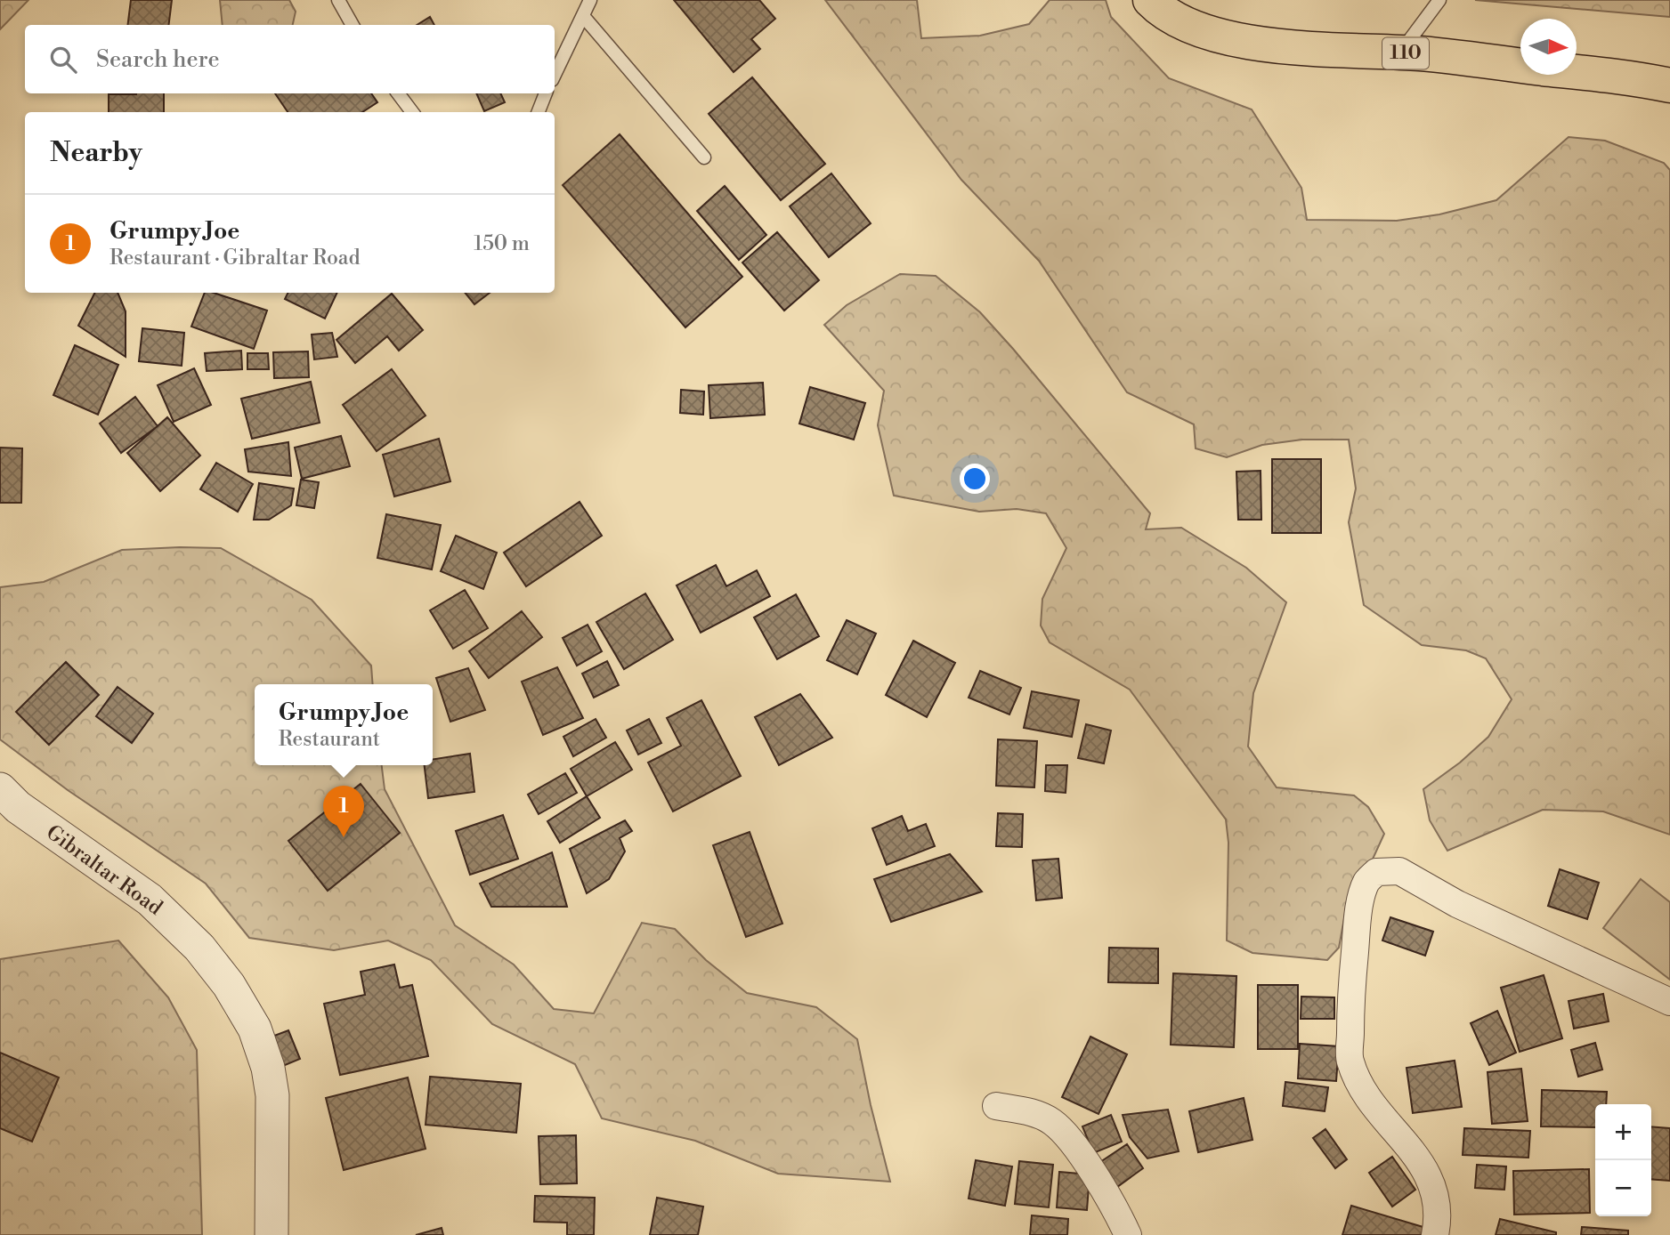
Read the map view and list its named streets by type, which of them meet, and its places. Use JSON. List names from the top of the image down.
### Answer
{
  "streets": {
    "main road": ["110"],
    "street": ["Gibraltar Road"]
  },
  "north": "right",
  "page": {
    "search": "Search here",
    "heading": "Nearby",
    "list": [
      {
        "mark": "1",
        "name": "Grumpy Joe",
        "note": "Restaurant · Gibraltar Road",
        "value": "150 m"
      }
    ],
    "popup": ["Grumpy Joe", "Restaurant"],
    "pins": "1",
    "map_buttons": ["+", "−"]
  }
}
